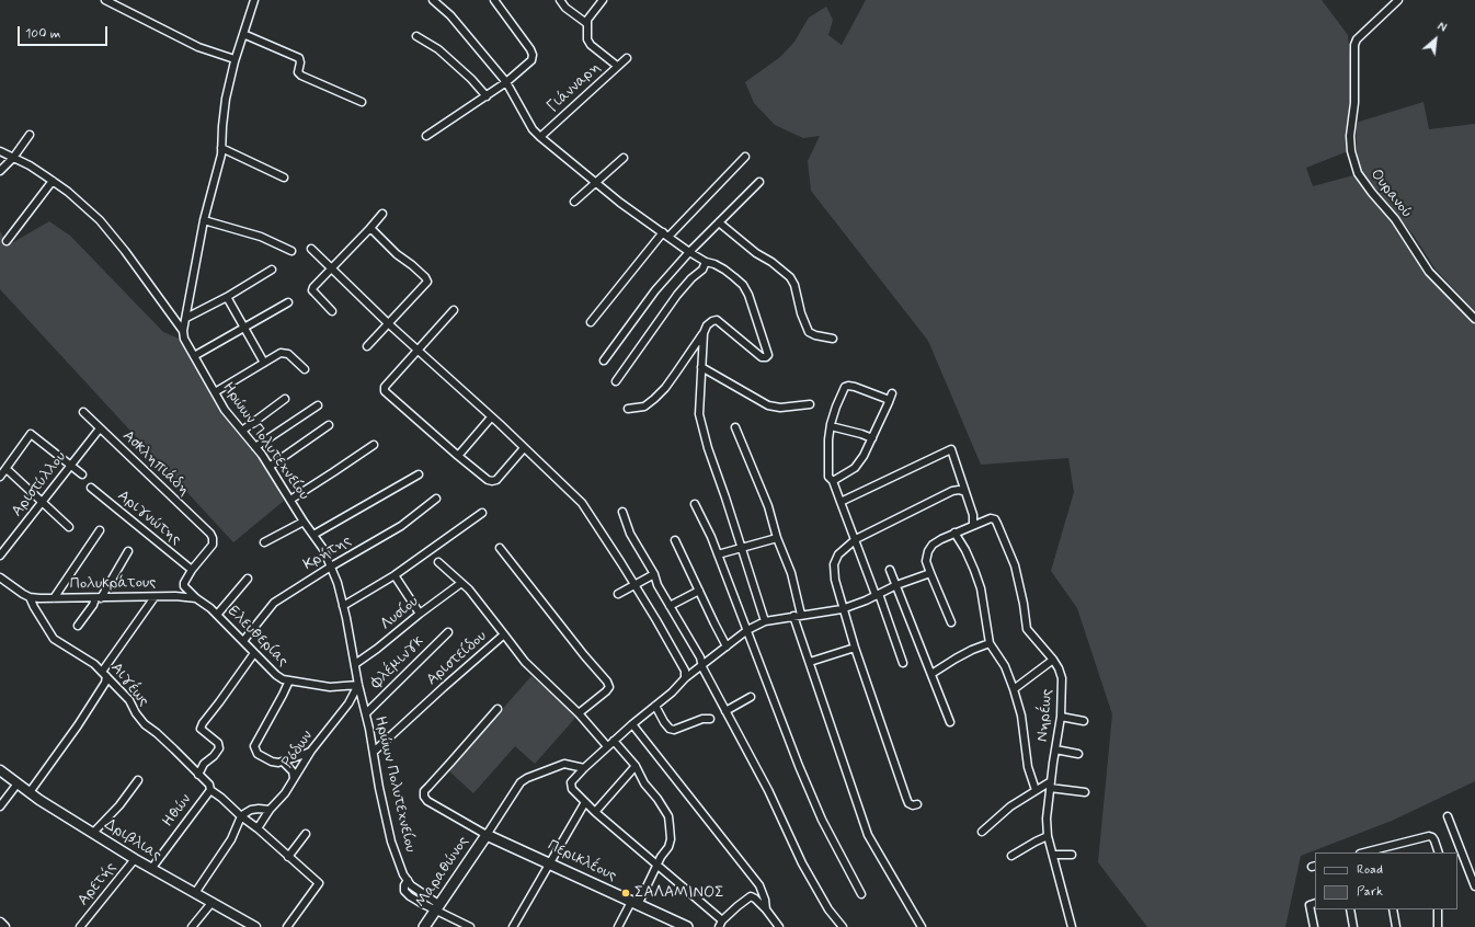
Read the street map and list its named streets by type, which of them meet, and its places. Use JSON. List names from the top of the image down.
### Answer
{
  "streets": {
    "main road": ["Περικλέους", "Μαραθώνος"],
    "street": [
      "Γιάνναρη",
      "Ουρανού",
      "Ηρώων Πολυτεχνείου",
      "Ασκληπιάδη",
      "Αριστύλλου",
      "Αριγνώτης",
      "Κρήτης",
      "Πολυκράτους",
      "Λυσίου",
      "Ελευθερίας",
      "Αριστείδου",
      "Φλέμινγκ",
      "Αιγέως",
      "Νηρέως",
      "Ρόδων",
      "Ηθών",
      "Δριβλιας",
      "Αρετής"
    ]
  },
  "crossings": [
    ["Ηρώων Πολυτεχνείου", "Κρήτης"],
    ["Ηρώων Πολυτεχνείου", "Λυσίου"],
    ["Ηρώων Πολυτεχνείου", "Ελευθερίας"],
    ["Ηρώων Πολυτεχνείου", "Αριστείδου"],
    ["Ηρώων Πολυτεχνείου", "Φλέμινγκ"],
    ["Ηρώων Πολυτεχνείου", "Ρόδων"],
    ["Ηρώων Πολυτεχνείου", "Μαραθώνος"],
    ["Ασκληπιάδη", "Αριστύλλου"],
    ["Ασκληπιάδη", "Αριγνώτης"],
    ["Ασκληπιάδη", "Ελευθερίας"],
    ["Αριγνώτης", "Ελευθερίας"],
    ["Κρήτης", "Ελευθερίας"],
    ["Πολυκράτους", "Ελευθερίας"],
    ["Πολυκράτους", "Αιγέως"],
    ["Ελευθερίας", "Ρόδων"],
    ["Αιγέως", "Ρόδων"],
    ["Αιγέως", "Ηθών"],
    ["Ηθών", "Δριβλιας"],
    ["Δριβλιας", "Αρετής"],
    ["Περικλέους", "Μαραθώνος"]
  ],
  "places": ["ΣΑΛΑΜΙΝΟΣ"],
  "legend": ["Road", "Park"],
  "scale_bar": "100 m",
  "north": "top right"
}
